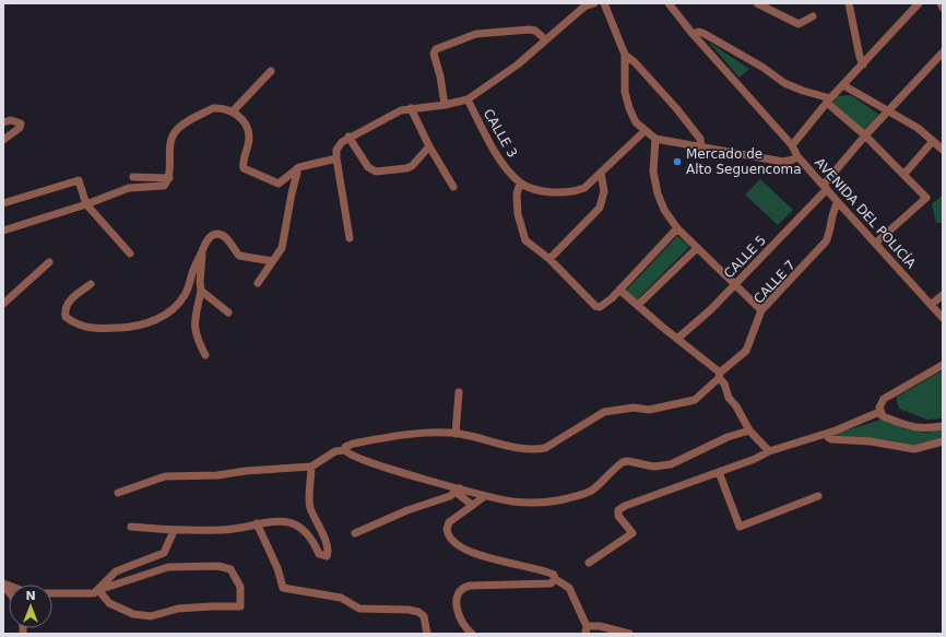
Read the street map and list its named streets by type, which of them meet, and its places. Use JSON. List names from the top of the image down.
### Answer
{
  "streets": {
    "street": [
      "CALLE 3",
      "AVENIDA DEL POLICÍA",
      "CALLE 5",
      "CALLE 7"
    ]
  },
  "crossings": [
    ["AVENIDA DEL POLICÍA", "CALLE 5"],
    ["AVENIDA DEL POLICÍA", "CALLE 7"]
  ],
  "places": ["Mercado de Alto Seguencoma"],
  "north": "top"
}
